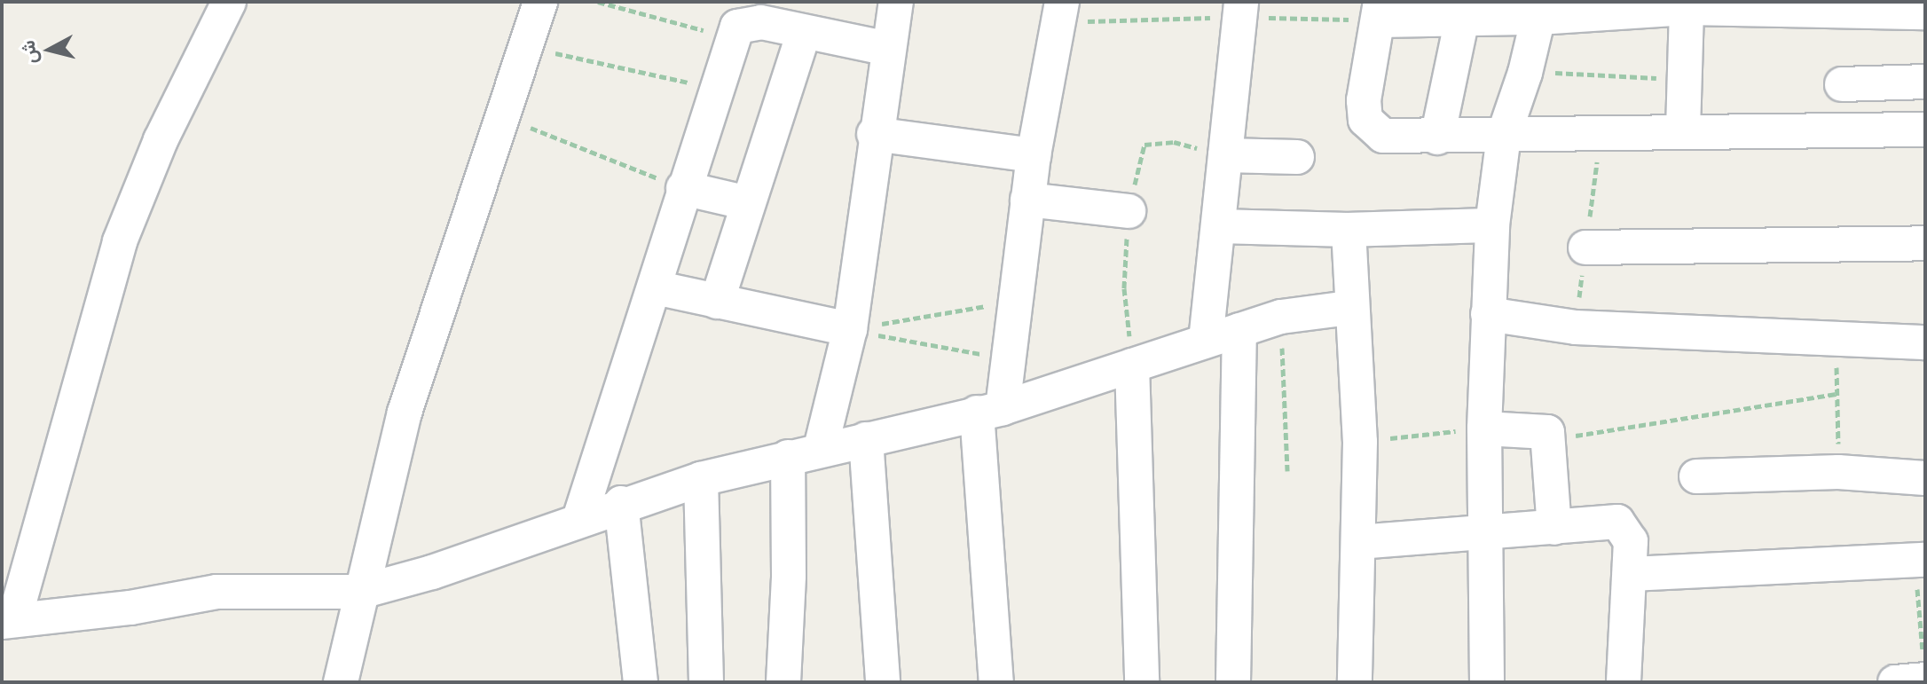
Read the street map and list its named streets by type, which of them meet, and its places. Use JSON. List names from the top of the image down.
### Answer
{
  "north": "left"
}
